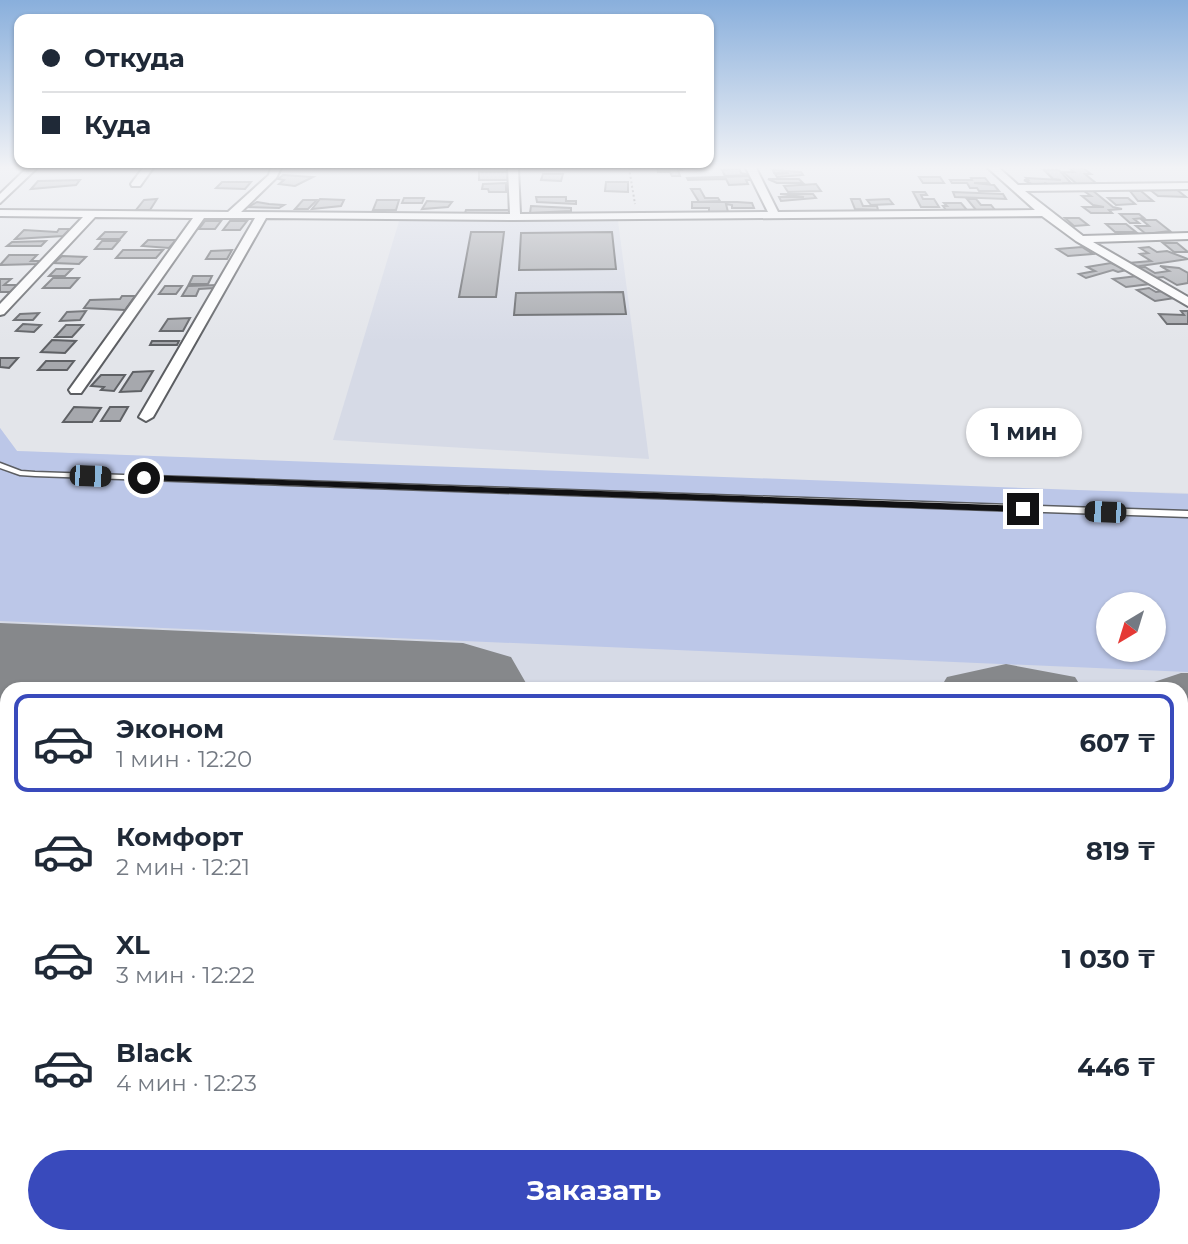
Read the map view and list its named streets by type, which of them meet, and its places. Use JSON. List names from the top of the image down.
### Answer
{
  "north": "bottom left",
  "page": {
    "banner": ["Откуда", "Куда"],
    "bubble": "1 мин",
    "list": [
      {
        "name": "Эконом",
        "note": "1 мин · 12:20",
        "value": "607 ₸"
      },
      {
        "name": "Комфорт",
        "note": "2 мин · 12:21",
        "value": "819 ₸"
      },
      {
        "name": "XL",
        "note": "3 мин · 12:22",
        "value": "1 030 ₸"
      },
      {
        "name": "Black",
        "note": "4 мин · 12:23",
        "value": "446 ₸"
      }
    ],
    "buttons": "Заказать"
  }
}
